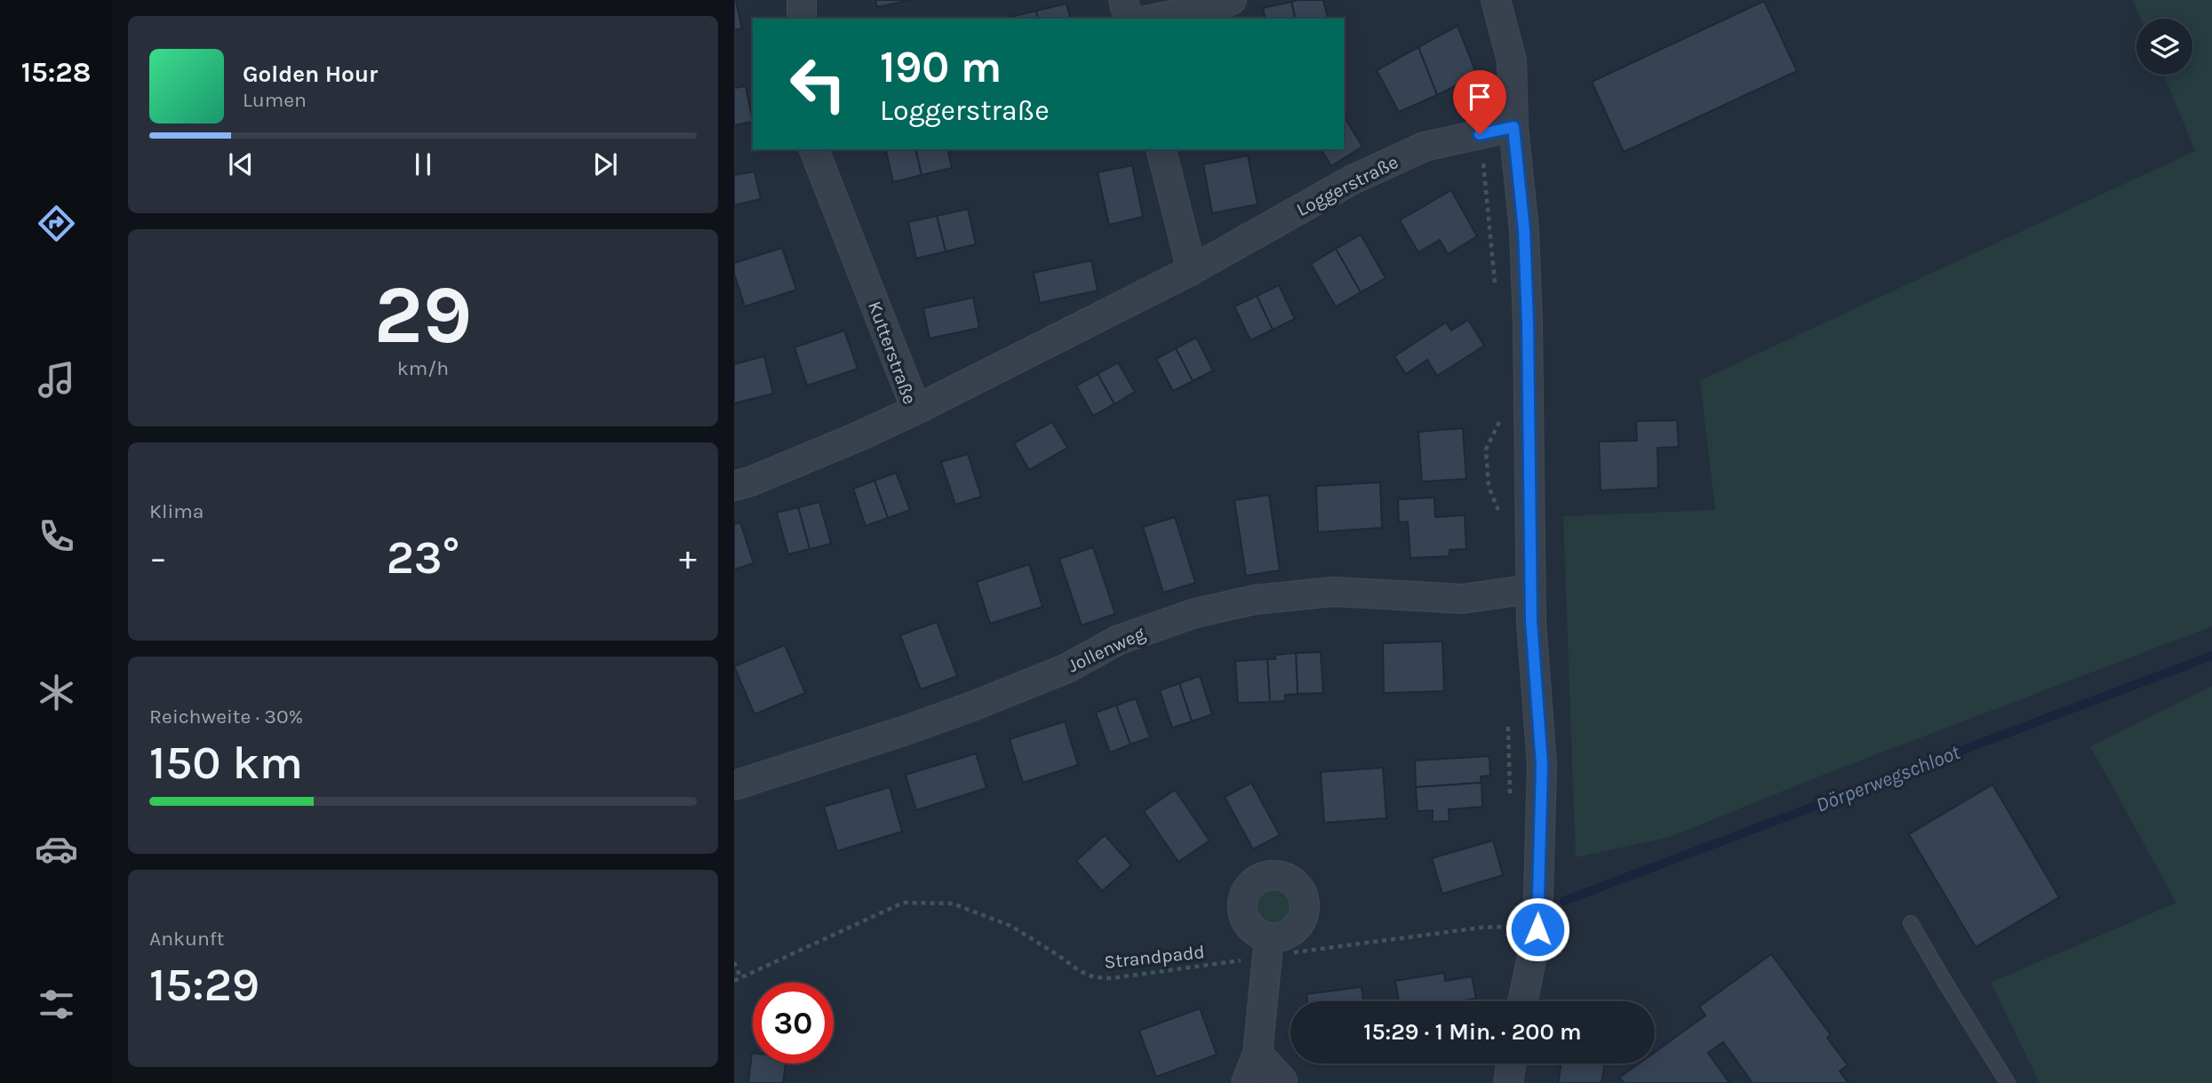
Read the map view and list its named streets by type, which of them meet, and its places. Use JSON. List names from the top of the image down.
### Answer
{
  "streets": {
    "street": ["Loggerstraße", "Kutterstraße", "Jollenweg"],
    "path": ["Strandpadd"]
  },
  "crossings": [
    ["Loggerstraße", "Kutterstraße"]
  ],
  "water": ["Dörperwegschloot"],
  "page": {
    "tabs": "15:28",
    "turn": ["190 m", "Loggerstraße"],
    "song": ["Golden Hour", "Lumen"],
    "tile": [
      ["29", "km/h"],
      "Klima",
      ["Reichweite · 30%", "150 km"],
      ["Ankunft", "15:29"]
    ],
    "heat": ["−", "23°", "+"],
    "limit": "30",
    "trip": "15:29 · 1 Min. · 200 m"
  }
}
